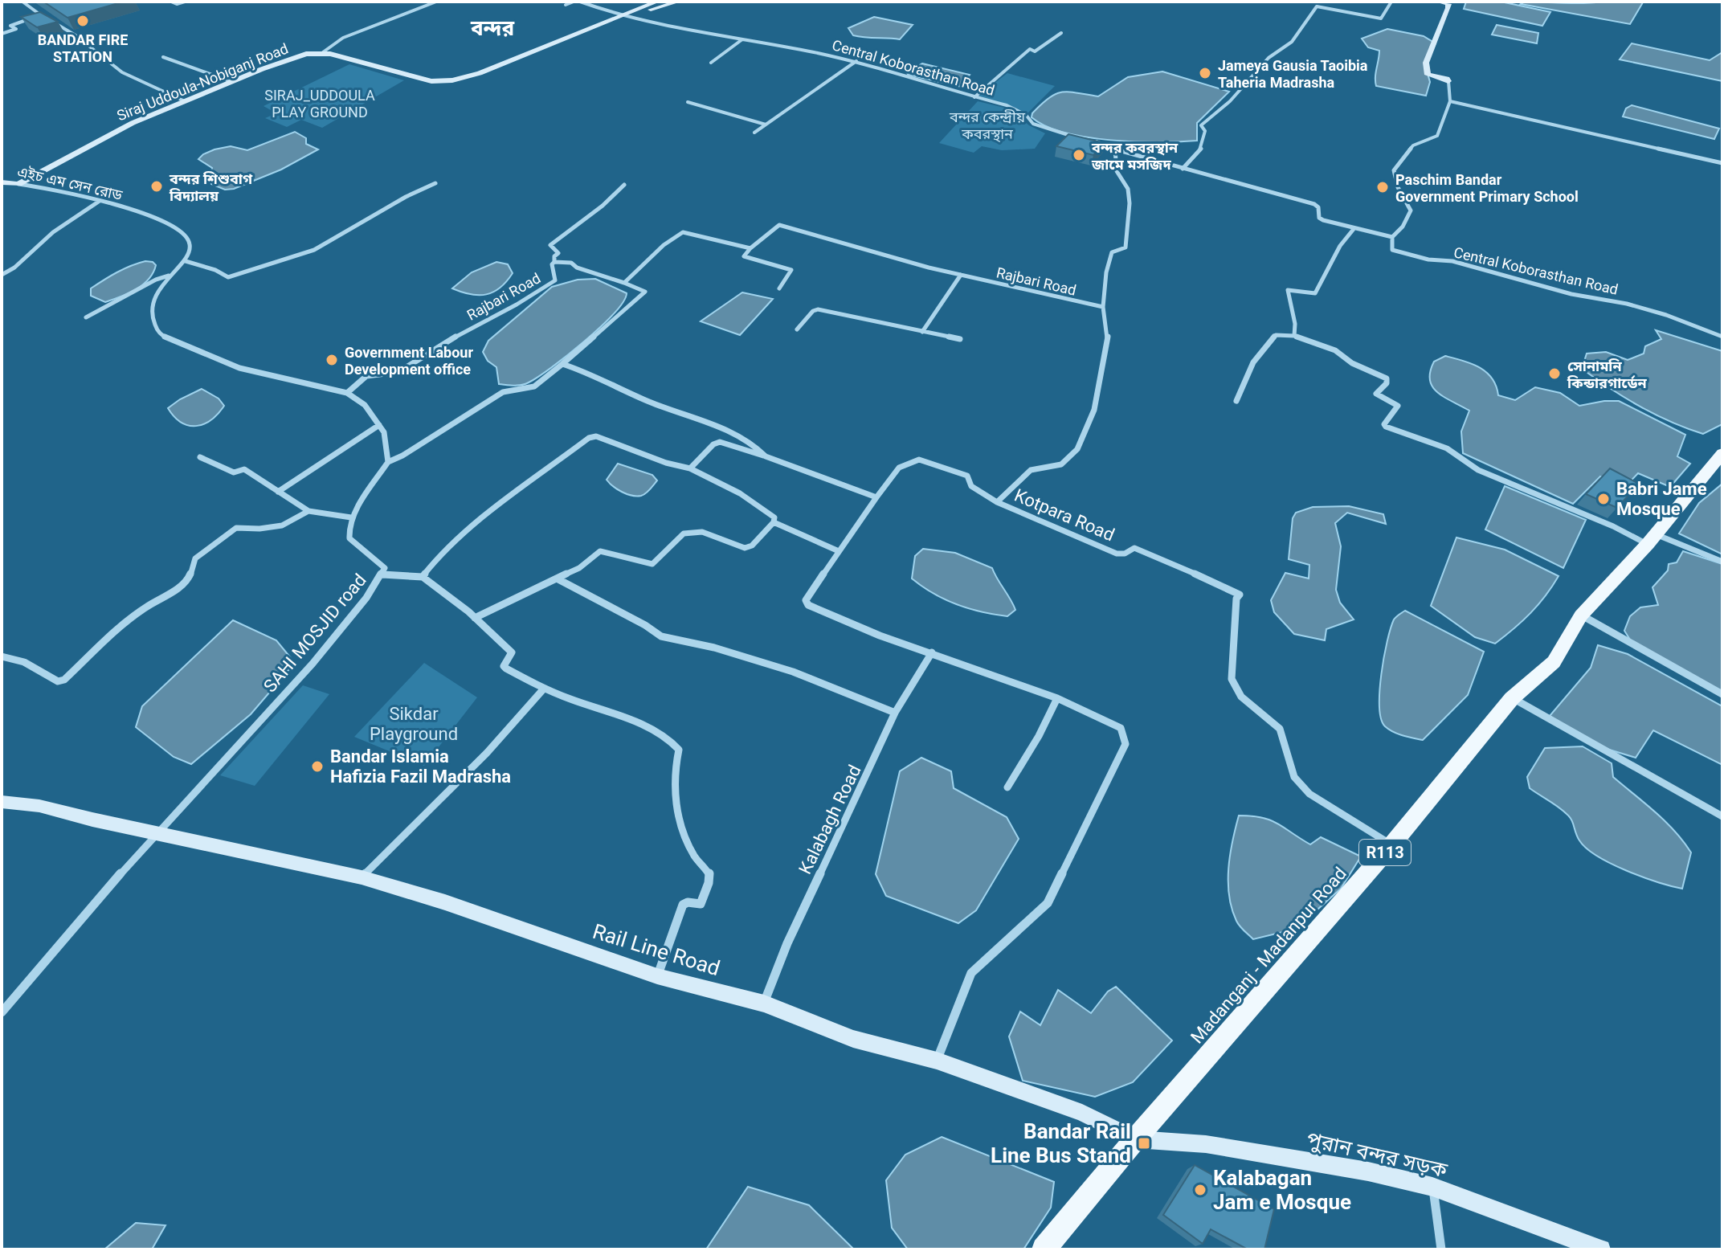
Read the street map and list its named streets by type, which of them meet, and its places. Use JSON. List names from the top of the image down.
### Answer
{
  "streets": {
    "main road": ["R113", "Madanganj - Madanpur Road"],
    "street": [
      "Central Koborasthan Road",
      "Siraj Uddoula-Nobiganj Road",
      "এইচ এম সেন রোড",
      "Rajbari Road",
      "Kotpara Road",
      "SAHI MOSJID road",
      "Kalabagh Road",
      "Rail Line Road",
      "পুরান বন্দর সড়ক"
    ]
  },
  "crossings": [
    ["Central Koborasthan Road", "Siraj Uddoula-Nobiganj Road"],
    ["Siraj Uddoula-Nobiganj Road", "এইচ এম সেন রোড"],
    ["Rajbari Road", "Kotpara Road"],
    ["Kotpara Road", "Madanganj - Madanpur Road"],
    ["SAHI MOSJID road", "Rail Line Road"],
    ["Kalabagh Road", "Rail Line Road"],
    ["Rail Line Road", "Madanganj - Madanpur Road"],
    ["Rail Line Road", "পুরান বন্দর সড়ক"],
    ["Madanganj - Madanpur Road", "পুরান বন্দর সড়ক"]
  ],
  "districts": ["বন্দর"],
  "parks": ["SIRAJ_UDDOULA PLAY GROUND", "বন্দর কেন্দ্রীয় কবরস্থান", "Sikdar Playground"],
  "places": {
    "other": [
      "BANDAR FIRE STATION",
      "Jameya Gausia Taoibia Taheria Madrasha",
      "বন্দর কবরস্থান জামে মসজিদ",
      "বন্দর শিশুবাগ বিদ্যালয়",
      "Paschim Bandar Government Primary School",
      "Government Labour Development office",
      "সোনামনি কিন্ডারগার্ডেন",
      "Babri Jame Mosque",
      "Bandar Islamia Hafizia Fazil Madrasha",
      "Kalabagan Jam e Mosque"
    ],
    "transit": ["Bandar Rail Line Bus Stand"]
  }
}
